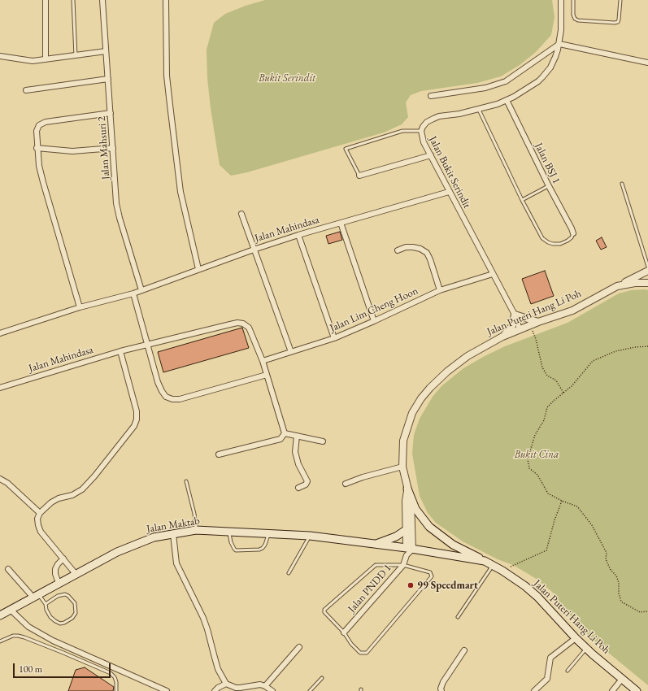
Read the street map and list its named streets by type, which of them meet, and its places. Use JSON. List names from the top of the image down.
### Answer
{
  "streets": {
    "main road": ["Jalan Puteri Hang Li Poh", "Jalan Maktab"],
    "street": [
      "Jalan Mahsuri 2",
      "Jalan BSJ 1",
      "Jalan Bukit Serindit",
      "Jalan Mahindasa",
      "Jalan Lim Cheng Hoon",
      "Jalan PNDD 1"
    ]
  },
  "crossings": [
    ["Jalan Mahsuri 2", "Jalan Mahindasa"],
    ["Jalan BSJ 1", "Jalan Bukit Serindit"],
    ["Jalan Bukit Serindit", "Jalan Mahindasa"],
    ["Jalan Bukit Serindit", "Jalan Lim Cheng Hoon"],
    ["Jalan Bukit Serindit", "Jalan Puteri Hang Li Poh"],
    ["Jalan Mahindasa", "Jalan Lim Cheng Hoon"],
    ["Jalan Puteri Hang Li Poh", "Jalan Maktab"],
    ["Jalan Puteri Hang Li Poh", "Jalan PNDD 1"],
    ["Jalan Maktab", "Jalan PNDD 1"]
  ],
  "parks": ["Bukit Serindit", "Bukit Cina"],
  "places": ["99 Speedmart"],
  "scale_bar": "100 m"
}
